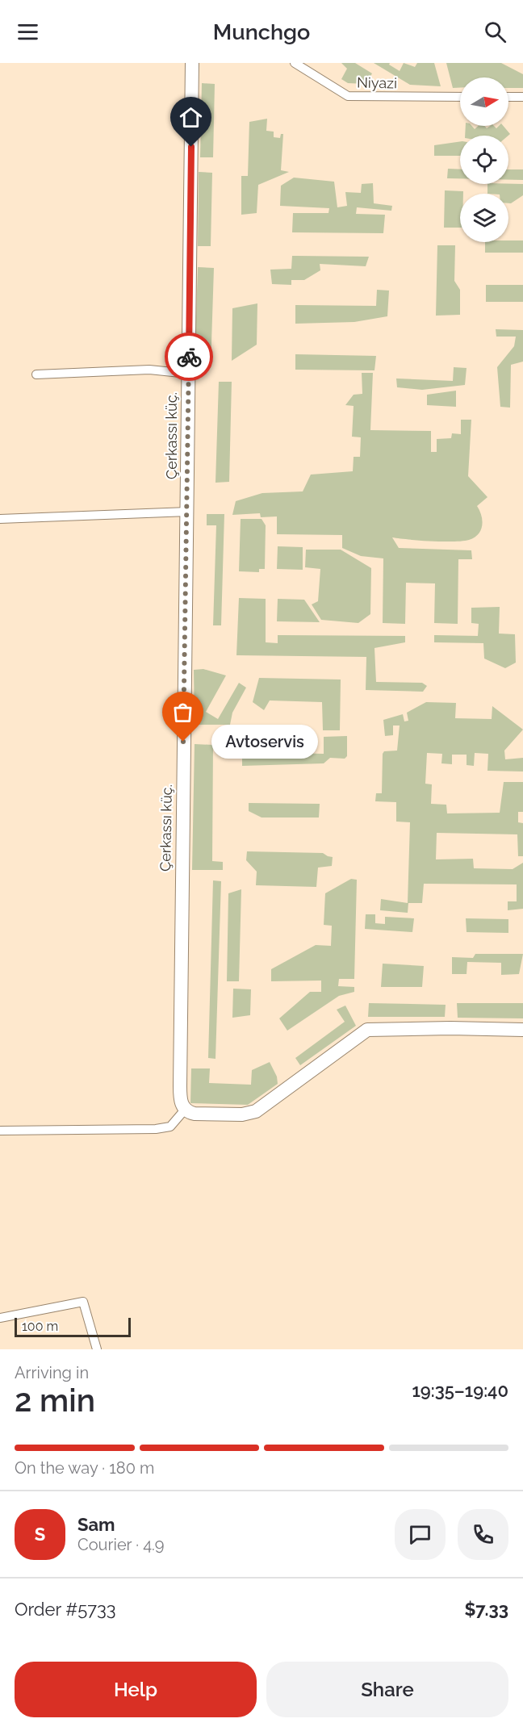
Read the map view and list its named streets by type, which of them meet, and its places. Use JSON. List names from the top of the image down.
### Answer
{
  "streets": {
    "street": ["Niyazi", "Çerkassı küç."]
  },
  "places": ["Avtoservis"],
  "scale_bar": "100 m",
  "north": "right",
  "page": {
    "header": "Munchgo",
    "bubble": "Avtoservis",
    "scale": "100 m",
    "heading": ["2 min", "Arriving in", "19:35–19:40"],
    "panel": [
      "Sam",
      "Courier · 4.9",
      "Order #5733",
      "$7.33"
    ],
    "bar": "On the way · 180 m",
    "round": "S",
    "buttons": ["Help", "Share"]
  }
}
